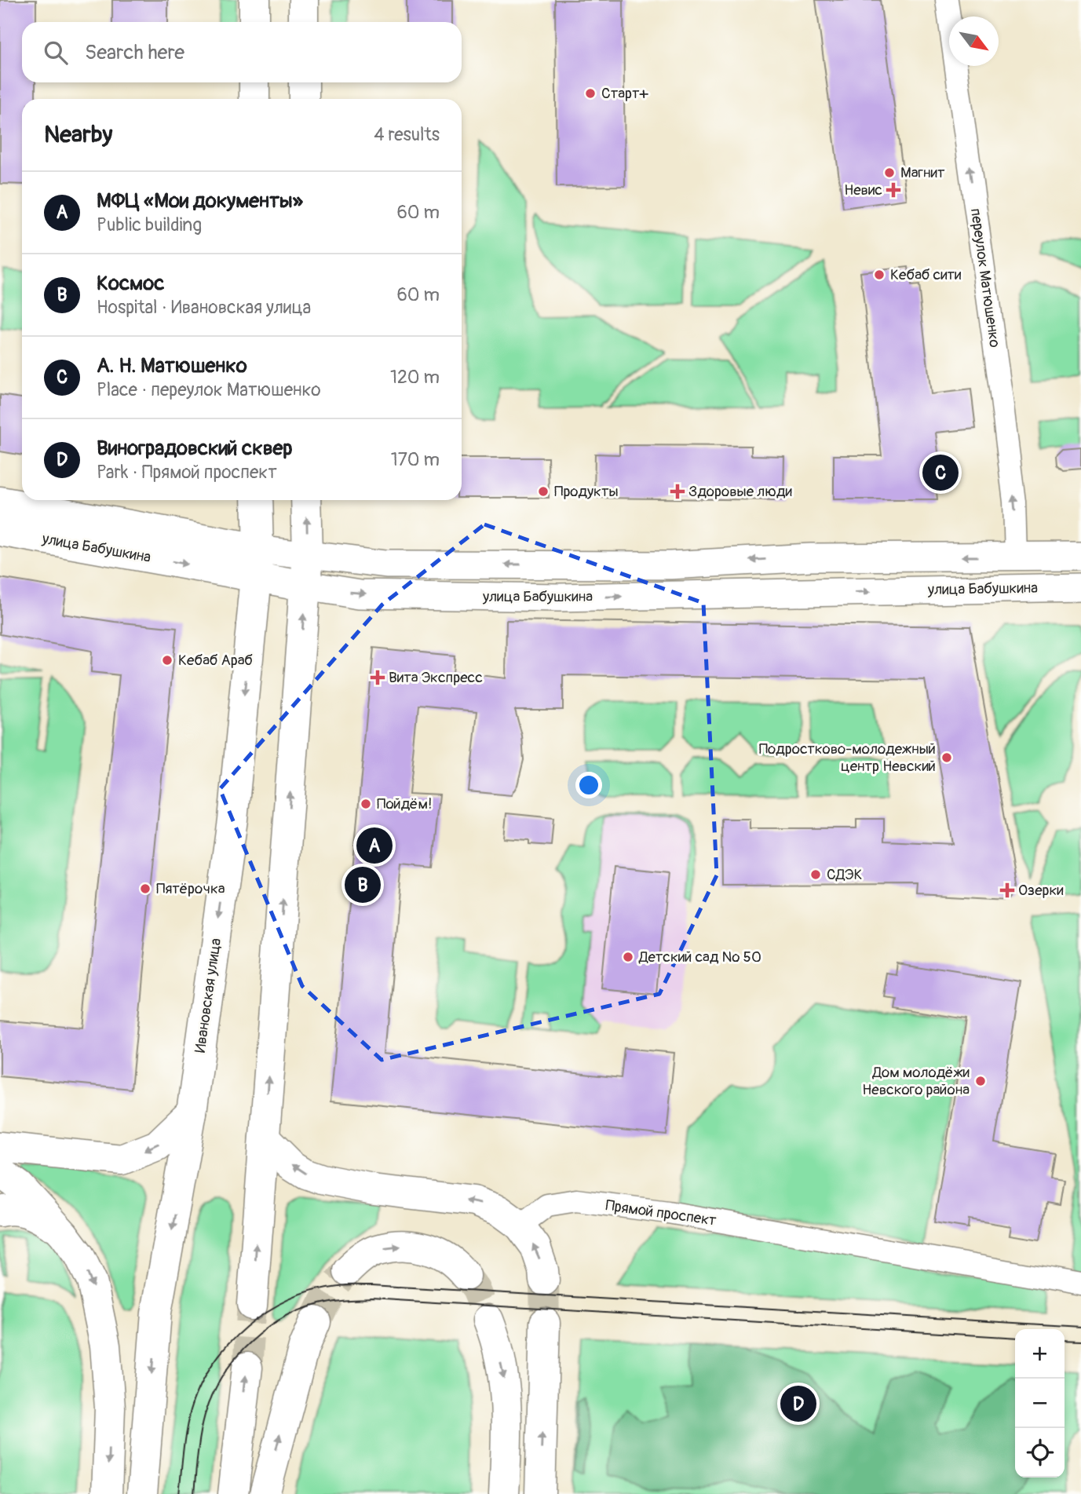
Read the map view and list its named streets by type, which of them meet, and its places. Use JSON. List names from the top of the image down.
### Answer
{
  "streets": {
    "main road": ["улица Бабушкина", "Ивановская улица"],
    "street": ["переулок Матюшенко", "Прямой проспект"]
  },
  "crossings": [
    ["переулок Матюшенко", "улица Бабушкина"],
    ["улица Бабушкина", "Ивановская улица"]
  ],
  "one_way": ["переулок Матюшенко"],
  "places": {
    "other": [
      "Старт+",
      "Магнит",
      "Кебаб сити",
      "Продукты",
      "Кебаб Араб",
      "Подростково-молодежный центр Невский",
      "Пойдём!",
      "СДЭК",
      "Пятёрочка",
      "Детский сад № 50",
      "Дом молодёжи Невского района"
    ],
    "health": [
      "Невис",
      "Здоровые люди",
      "Вита Экспресс",
      "Озерки"
    ]
  },
  "north": "bottom right",
  "page": {
    "search": "Search here",
    "heading": ["Nearby", "4 results"],
    "list": [
      {
        "mark": "A",
        "name": "МФЦ «Мои документы»",
        "note": "Public building",
        "value": "60 m"
      },
      {
        "mark": "B",
        "name": "Космос",
        "note": "Hospital · Ивановская улица",
        "value": "60 m"
      },
      {
        "mark": "C",
        "name": "А. Н. Матюшенко",
        "note": "Place · переулок Матюшенко",
        "value": "120 m"
      },
      {
        "mark": "D",
        "name": "Виноградовский сквер",
        "note": "Park · Прямой проспект",
        "value": "170 m"
      }
    ],
    "pins": [
      "C",
      "A",
      "B",
      "D"
    ],
    "map_buttons": ["+", "−"]
  }
}
